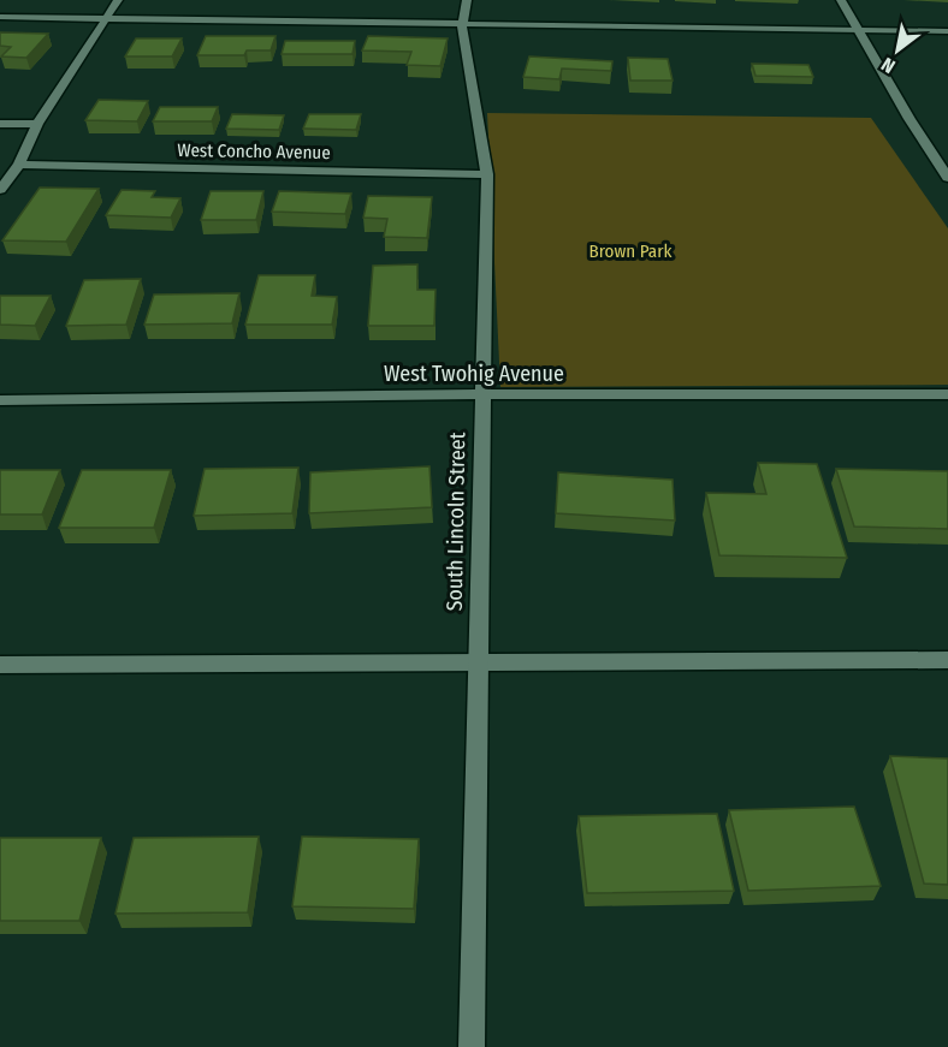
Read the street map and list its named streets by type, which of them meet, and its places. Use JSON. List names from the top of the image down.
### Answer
{
  "streets": {
    "street": ["West Concho Avenue", "West Twohig Avenue", "South Lincoln Street"]
  },
  "crossings": [
    ["West Concho Avenue", "South Lincoln Street"],
    ["West Twohig Avenue", "South Lincoln Street"]
  ],
  "parks": ["Brown Park"],
  "north": "bottom left"
}
